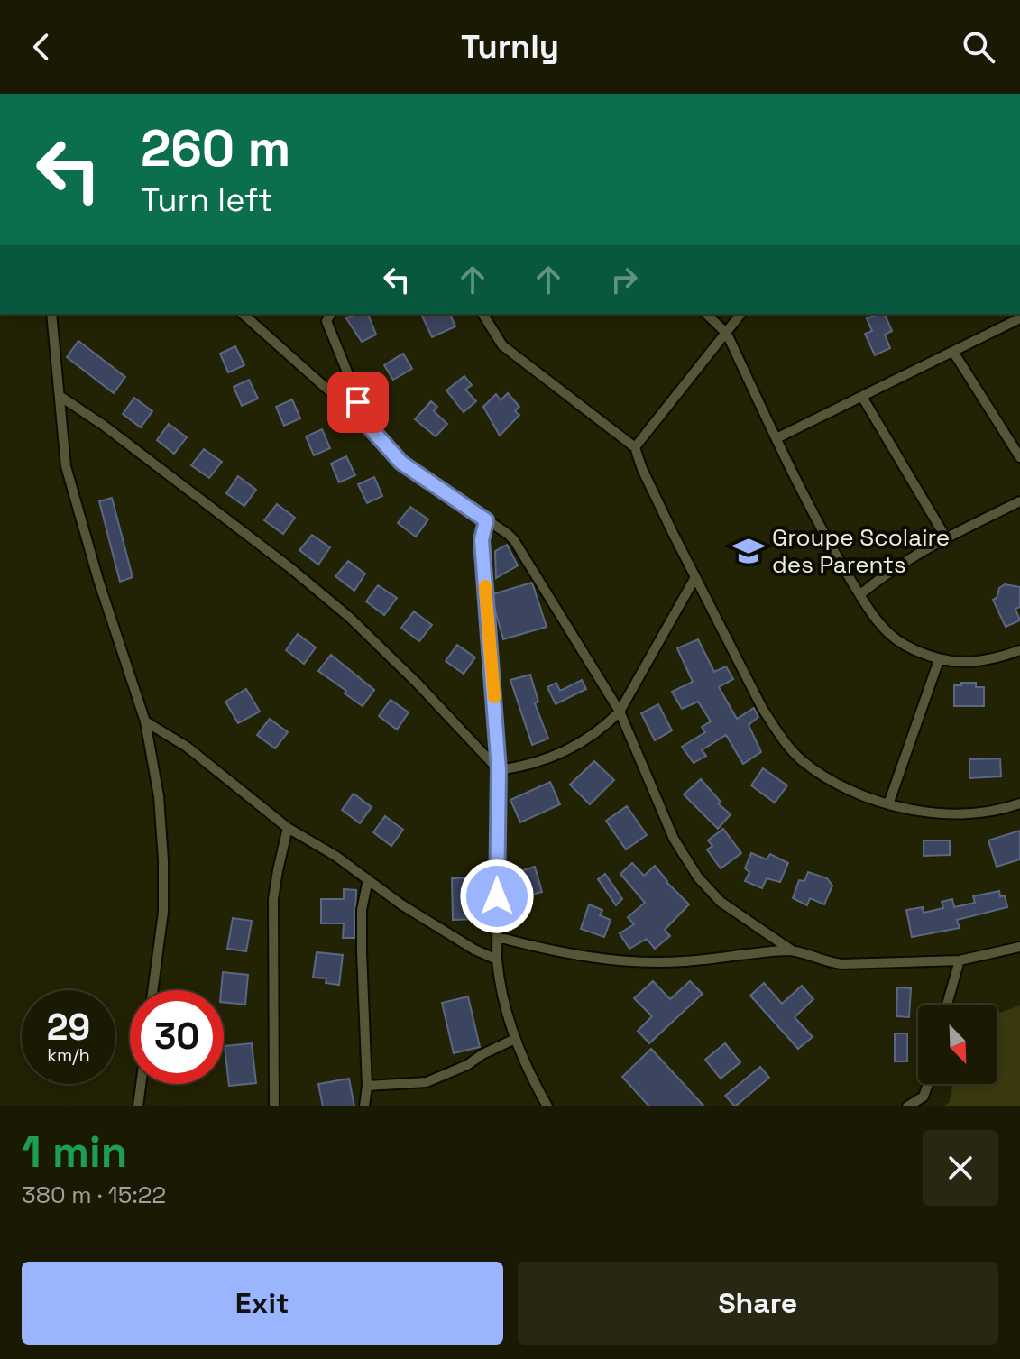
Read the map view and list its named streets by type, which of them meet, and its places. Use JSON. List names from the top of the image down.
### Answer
{
  "places": {
    "school or university": ["Groupe Scolaire des Parents"]
  },
  "north": "bottom right",
  "page": {
    "header": "Turnly",
    "turn": ["260 m", "Turn left"],
    "speed": "29 km/h",
    "limit": "30",
    "heading": ["1 min", "380 m · 15:22"],
    "buttons": ["Exit", "Share"]
  }
}
